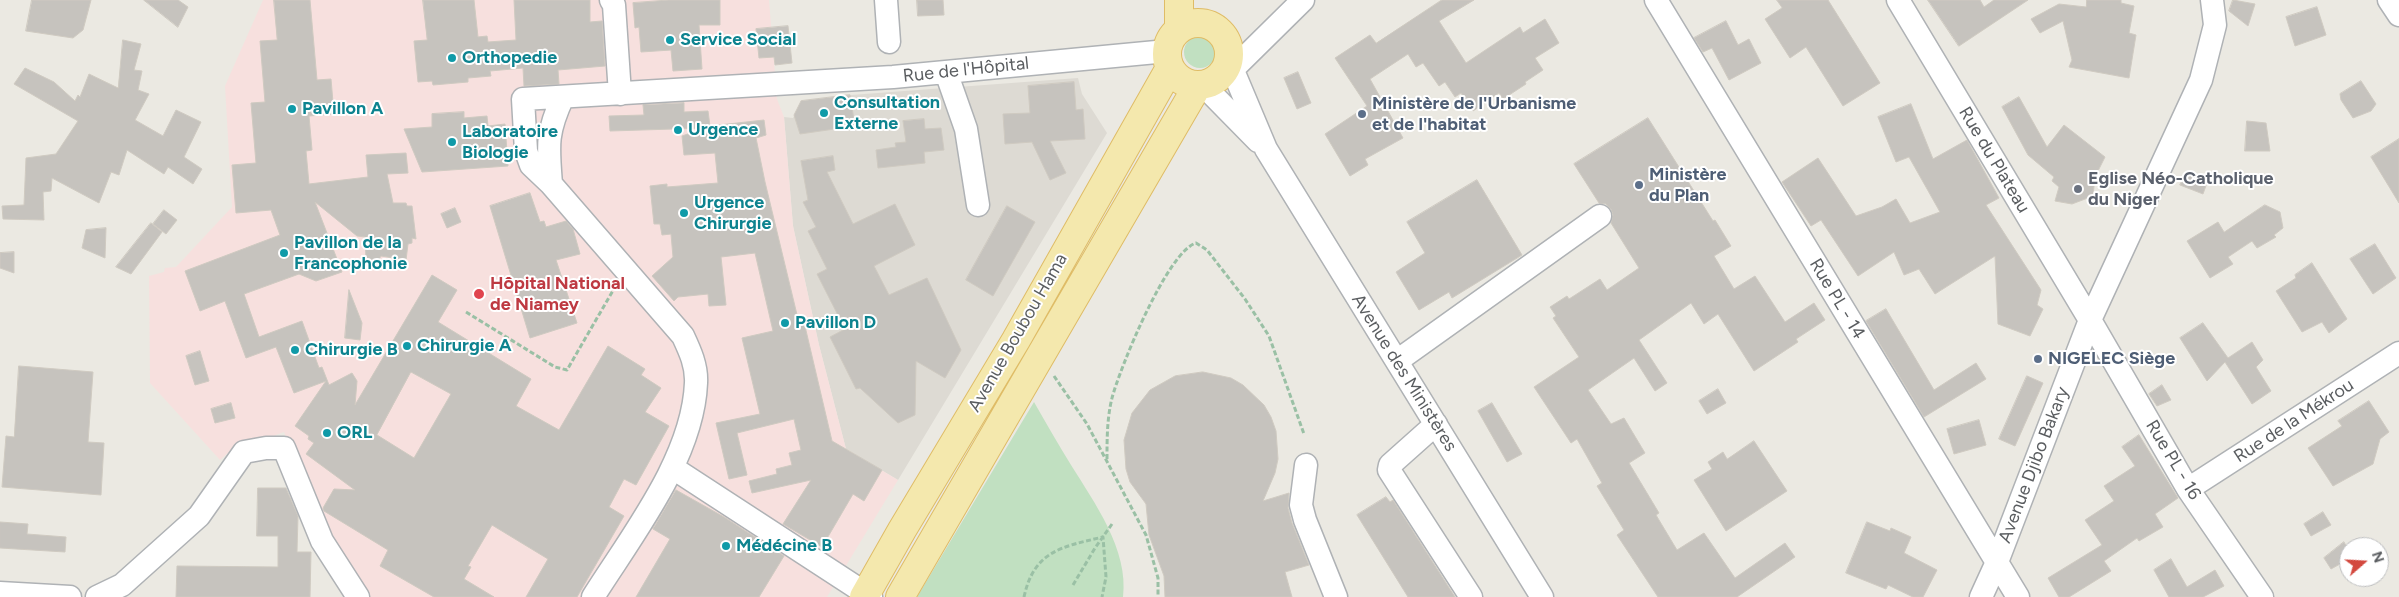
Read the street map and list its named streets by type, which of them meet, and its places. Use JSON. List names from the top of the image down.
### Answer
{
  "streets": {
    "main road": ["Avenue Boubou Hama"],
    "street": [
      "Rue de l'Hôpital",
      "Rue du Plateau",
      "Rue PL - 14",
      "Avenue des Ministères",
      "Rue de la Mékrou",
      "Rue PL - 16",
      "Avenue Djibo Bakary"
    ]
  },
  "crossings": [
    ["Rue de l'Hôpital", "Avenue Boubou Hama"],
    ["Rue de l'Hôpital", "Avenue des Ministères"],
    ["Rue du Plateau", "Rue PL - 16"],
    ["Rue du Plateau", "Avenue Djibo Bakary"],
    ["Rue PL - 14", "Avenue Djibo Bakary"],
    ["Avenue Boubou Hama", "Avenue des Ministères"],
    ["Rue de la Mékrou", "Rue PL - 16"],
    ["Rue PL - 16", "Avenue Djibo Bakary"]
  ],
  "places": [
    "Service Social",
    "Orthopedie",
    "Pavillon A",
    "Consultation Externe",
    "Ministère de l'Urbanisme et de l'habitat",
    "Urgence",
    "Laboratoire Biologie",
    "Ministère du Plan",
    "Eglise Néo-Catholique du Niger",
    "Urgence Chirurgie",
    "Pavillon de la Francophonie",
    "Hôpital National de Niamey",
    "Pavillon D",
    "Chirurgie A",
    "Chirurgie B",
    "NIGELEC Siège",
    "ORL",
    "Médécine B"
  ],
  "north": "right"
}
